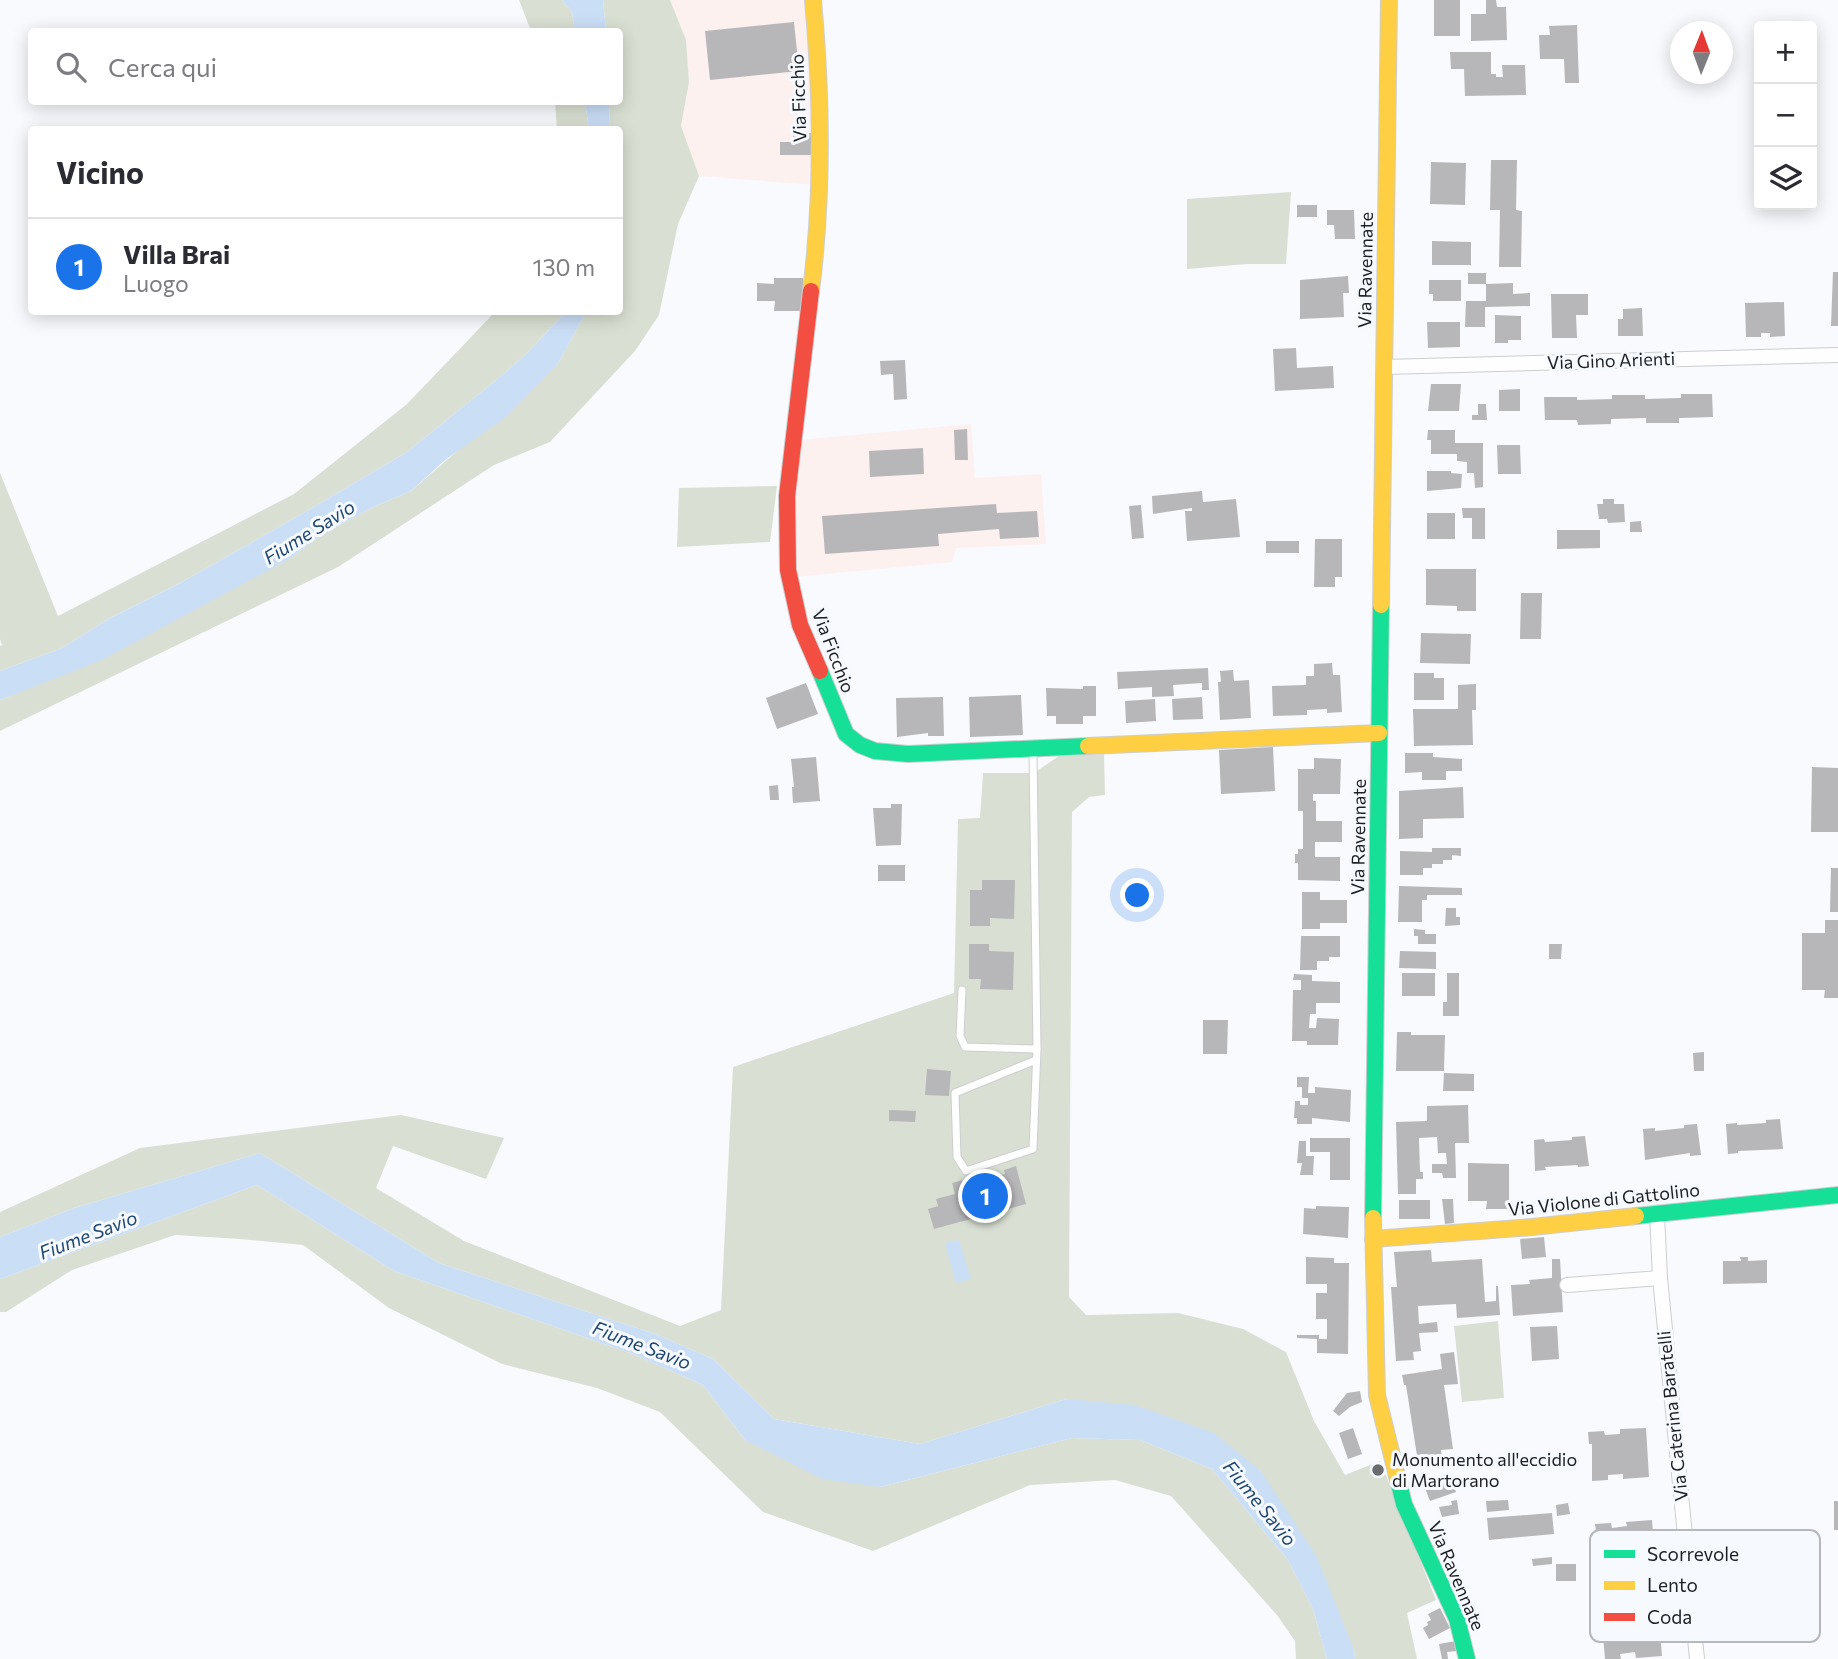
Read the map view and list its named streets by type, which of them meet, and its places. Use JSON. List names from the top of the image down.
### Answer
{
  "streets": {
    "street": [
      "Via Ficchio",
      "Via Ravennate",
      "Via Gino Arienti",
      "Via Violone di Gattolino",
      "Via Caterina Baratelli"
    ]
  },
  "crossings": [
    ["Via Ficchio", "Via Ravennate"],
    ["Via Ravennate", "Via Gino Arienti"],
    ["Via Ravennate", "Via Violone di Gattolino"],
    ["Via Violone di Gattolino", "Via Caterina Baratelli"]
  ],
  "water": ["Fiume Savio"],
  "places": ["Monumento all'eccidio di Martorano"],
  "legend": ["Scorrevole", "Lento", "Coda"],
  "north": "top",
  "page": {
    "map_buttons": ["+", "−"],
    "search": "Cerca qui",
    "heading": "Vicino",
    "list": [
      {
        "mark": "1",
        "name": "Villa Brai",
        "note": "Luogo",
        "value": "130 m"
      }
    ],
    "pins": "1"
  }
}
